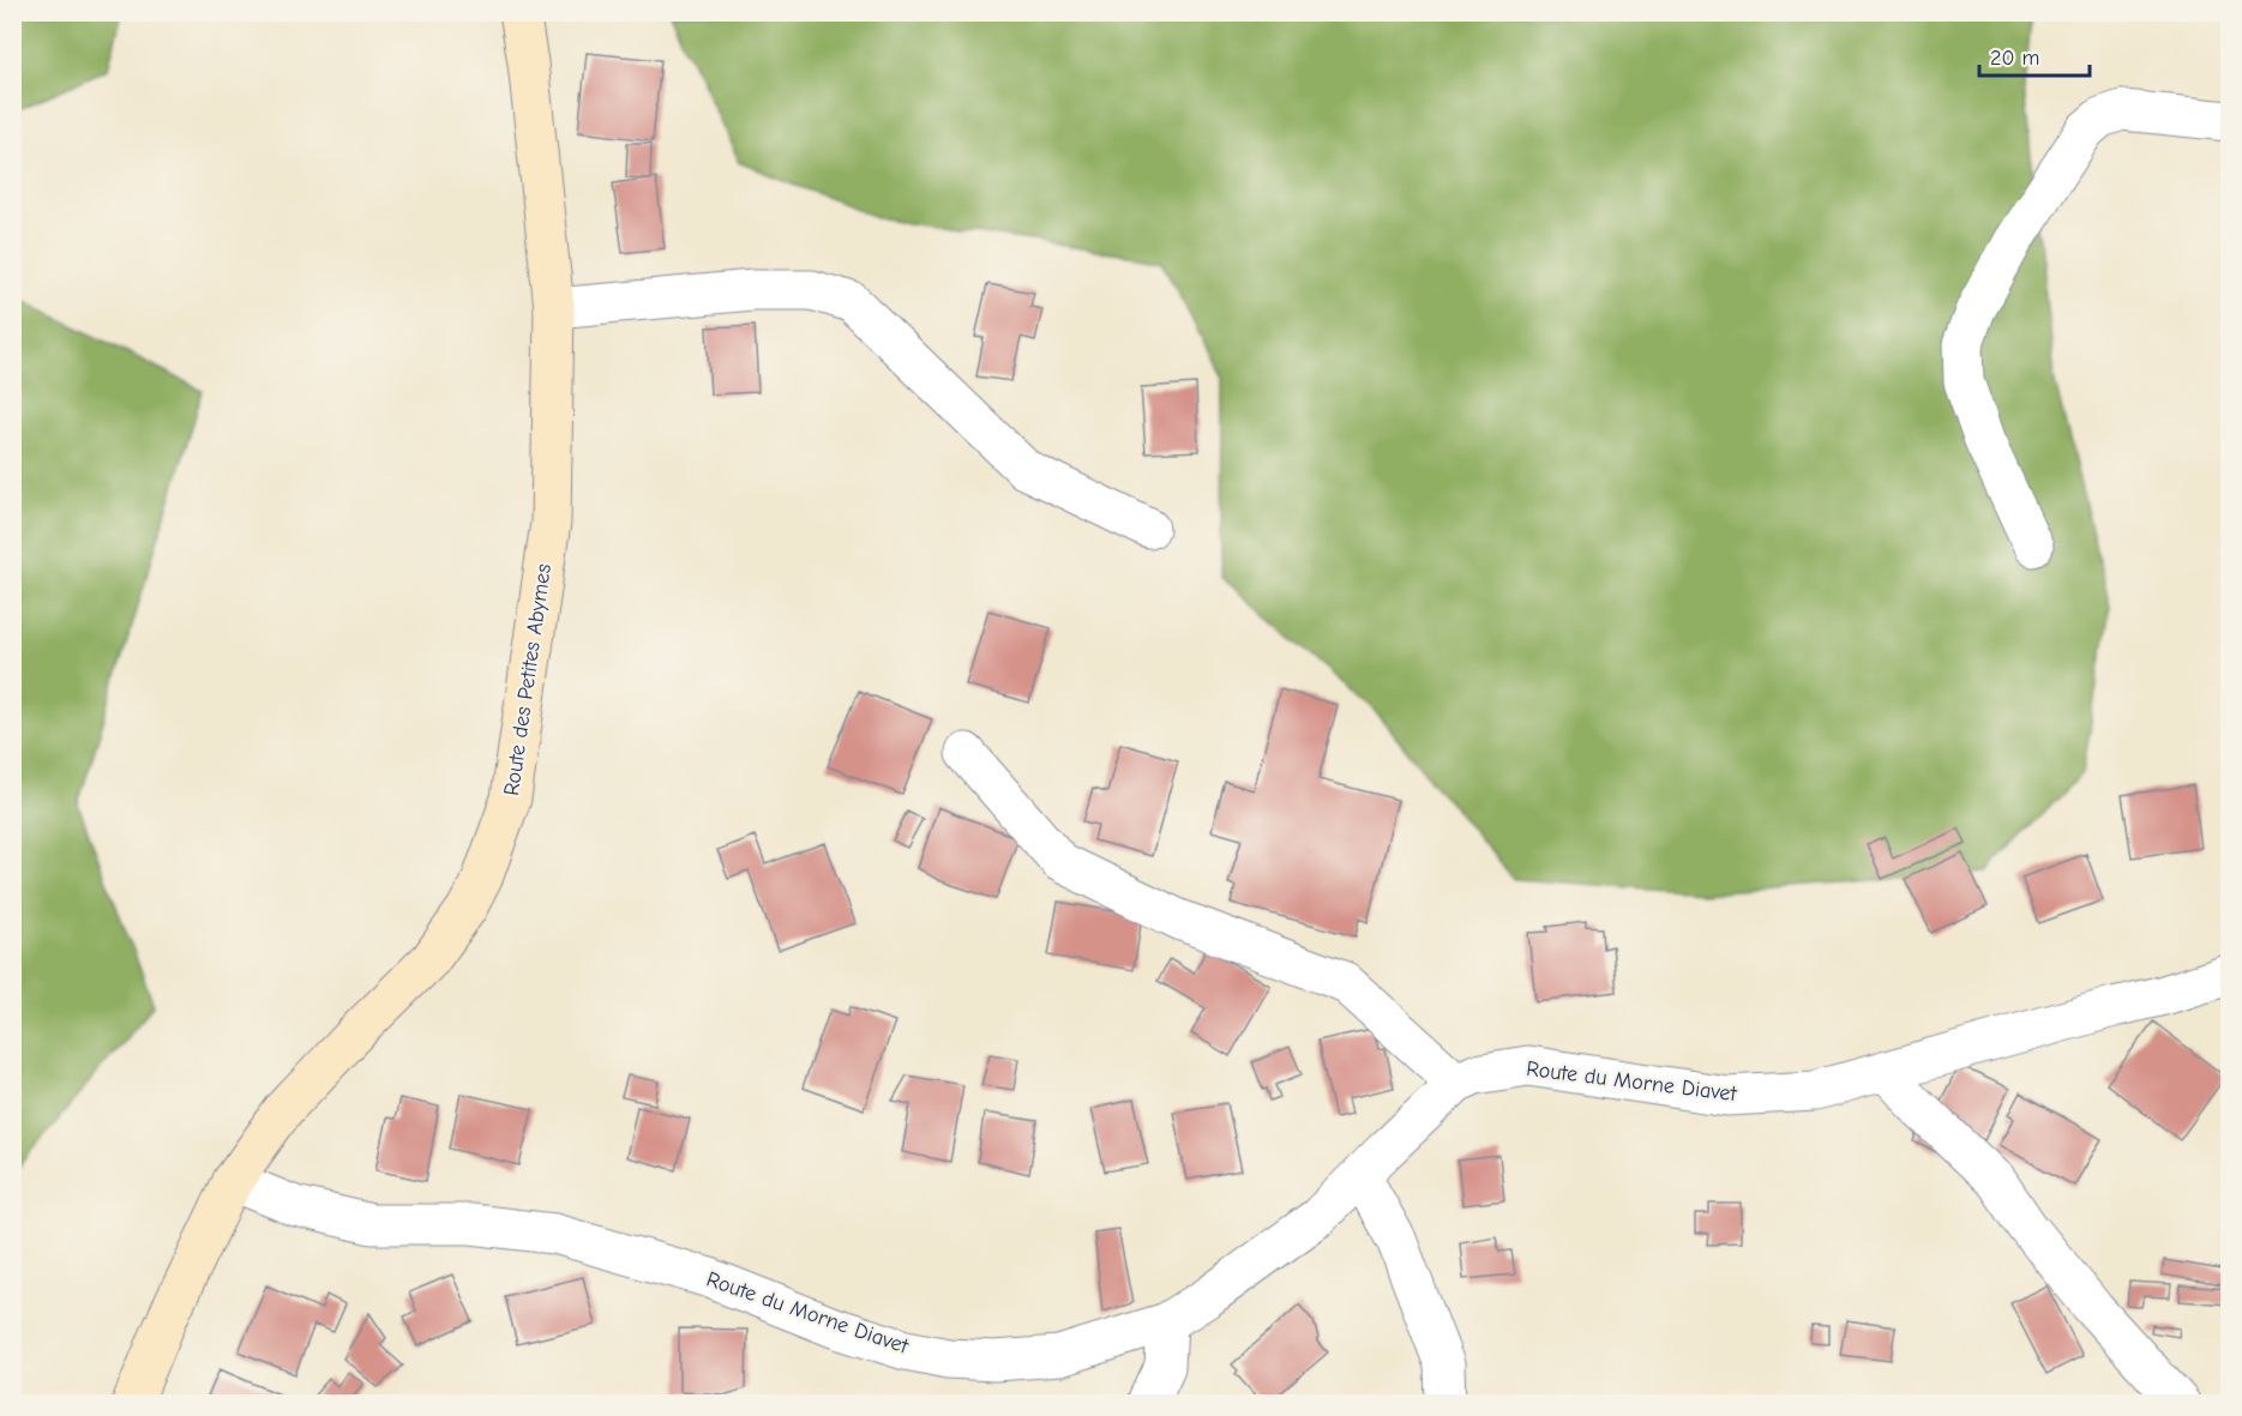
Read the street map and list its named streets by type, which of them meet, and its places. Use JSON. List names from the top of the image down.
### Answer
{
  "streets": {
    "main road": ["Route des Petites Abymes"],
    "street": ["Route du Morne Diavet"]
  },
  "crossings": [
    ["Route des Petites Abymes", "Route du Morne Diavet"]
  ],
  "scale_bar": "20 m"
}
